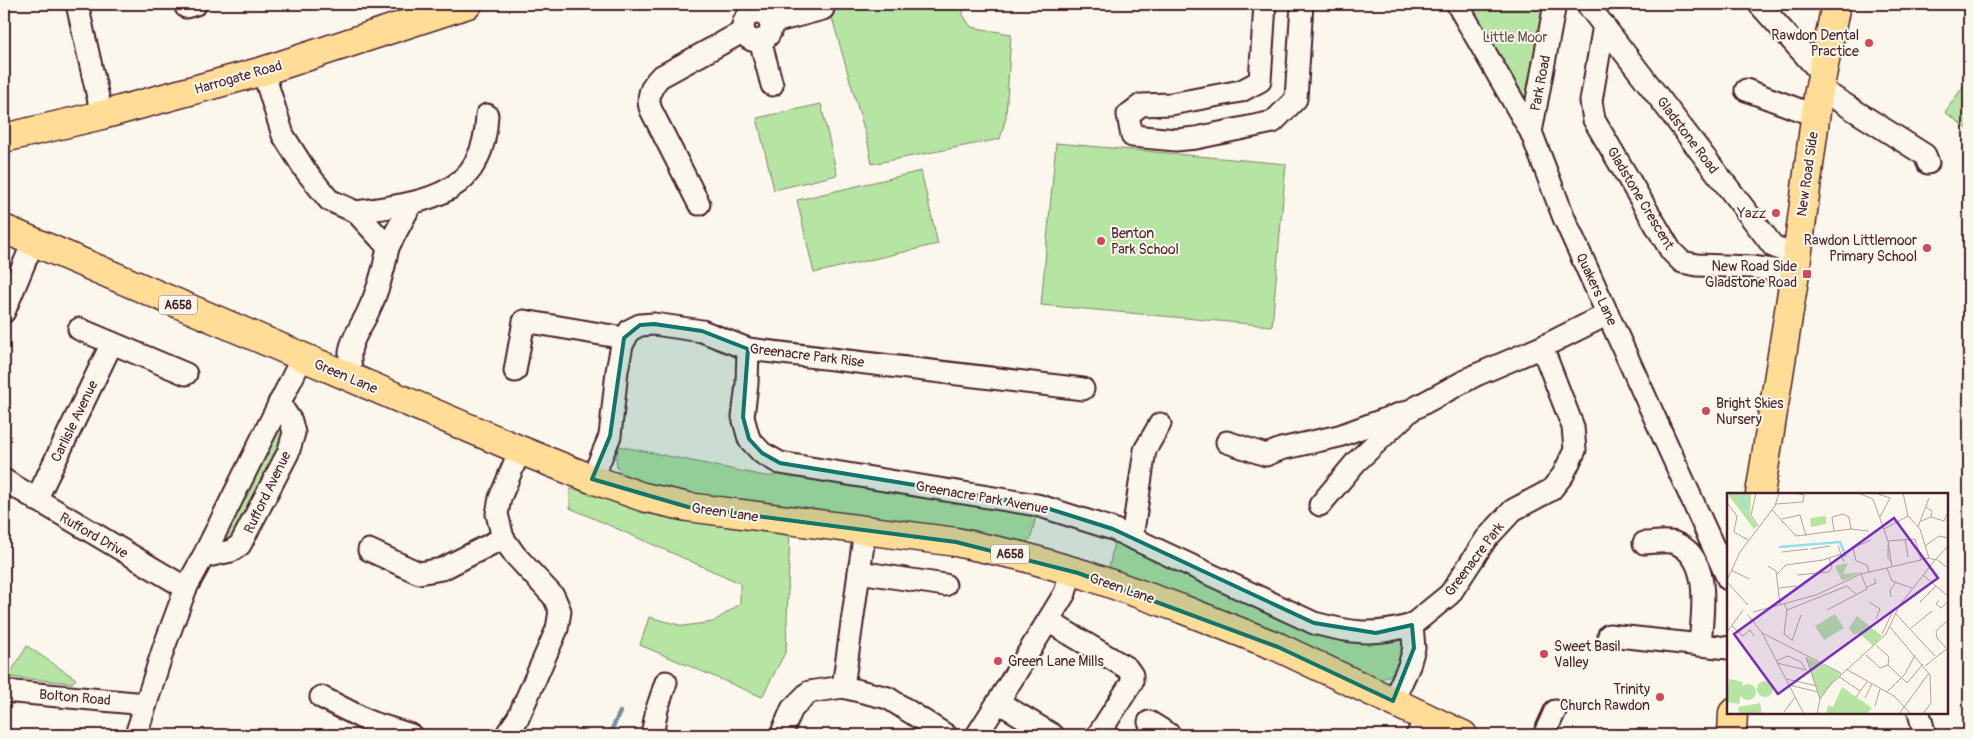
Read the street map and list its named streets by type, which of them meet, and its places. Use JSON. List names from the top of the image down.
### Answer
{
  "streets": {
    "main road": [
      "Harrogate Road",
      "New Road Side",
      "A658",
      "Green Lane"
    ],
    "street": [
      "Park Road",
      "Gladstone Road",
      "Gladstone Crescent",
      "Quakers Lane",
      "Greenacre Park Rise",
      "Carlisle Avenue",
      "Rufford Avenue",
      "Greenacre Park Avenue",
      "Rufford Drive",
      "Greenacre Park",
      "Bolton Road"
    ]
  },
  "crossings": [
    ["Park Road", "Quakers Lane"],
    ["Gladstone Road", "New Road Side"],
    ["Gladstone Road", "Gladstone Crescent"],
    ["New Road Side", "Gladstone Crescent"],
    ["Greenacre Park Rise", "Greenacre Park Avenue"],
    ["Green Lane", "Rufford Avenue"],
    ["Carlisle Avenue", "Rufford Drive"],
    ["Rufford Avenue", "Rufford Drive"],
    ["Rufford Avenue", "Bolton Road"],
    ["Greenacre Park Avenue", "Greenacre Park"]
  ],
  "parks": ["Little Moor"],
  "places": {
    "other": [
      "Rawdon Dental Practice",
      "Yazz",
      "Benton Park School",
      "Rawdon Littlemoor Primary School",
      "Bright Skies Nursery",
      "Sweet Basil Valley",
      "Green Lane Mills",
      "Trinity Church Rawdon"
    ],
    "transit": ["New Road Side Gladstone Road"]
  }
}
